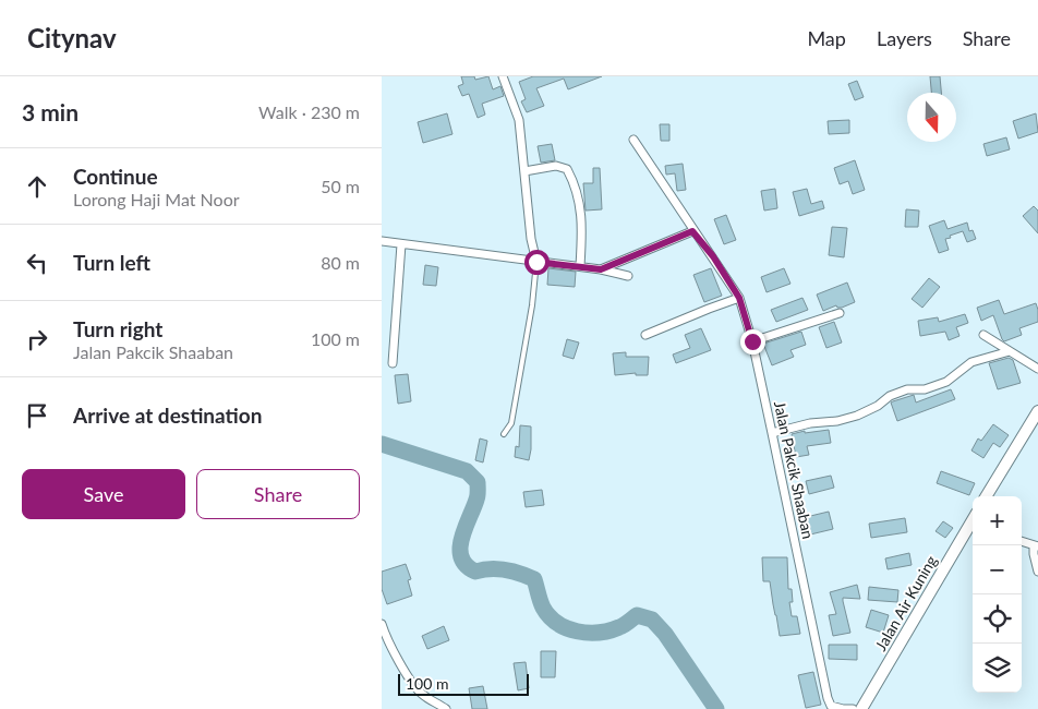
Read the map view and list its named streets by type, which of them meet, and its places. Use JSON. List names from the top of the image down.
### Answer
{
  "streets": {
    "main road": ["Jalan Air Kuning"],
    "street": ["Jalan Pakcik Shaaban"]
  },
  "scale_bar": "100 m",
  "north": "bottom",
  "page": {
    "header": "Citynav",
    "nav": ["Map", "Layers", "Share"],
    "heading": ["3 min", "Walk · 230 m"],
    "list": [
      ["Continue", "Lorong Haji Mat Noor", "50 m"],
      ["Turn left", "80 m"],
      ["Turn right", "Jalan Pakcik Shaaban", "100 m"],
      "Arrive at destination"
    ],
    "buttons": ["Save", "Share"],
    "map_buttons": ["+", "−"],
    "scale": "100 m"
  }
}
